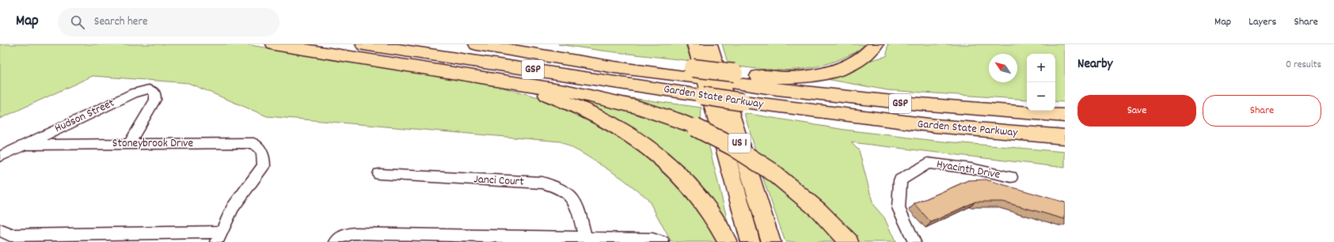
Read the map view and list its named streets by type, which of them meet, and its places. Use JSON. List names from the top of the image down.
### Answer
{
  "streets": {
    "highway": ["GSP", "Garden State Parkway", "US 1"],
    "street": [
      "Hudson Street",
      "Stoneybrook Drive",
      "Hyacinth Drive",
      "Janci Court"
    ]
  },
  "crossings": [
    ["Hudson Street", "Stoneybrook Drive"]
  ],
  "north": "top left",
  "page": {
    "header": "Map",
    "search": "Search here",
    "nav": ["Map", "Layers", "Share"],
    "heading": ["Nearby", "0 results"],
    "map_buttons": ["+", "−"],
    "buttons": ["Save", "Share"]
  }
}
